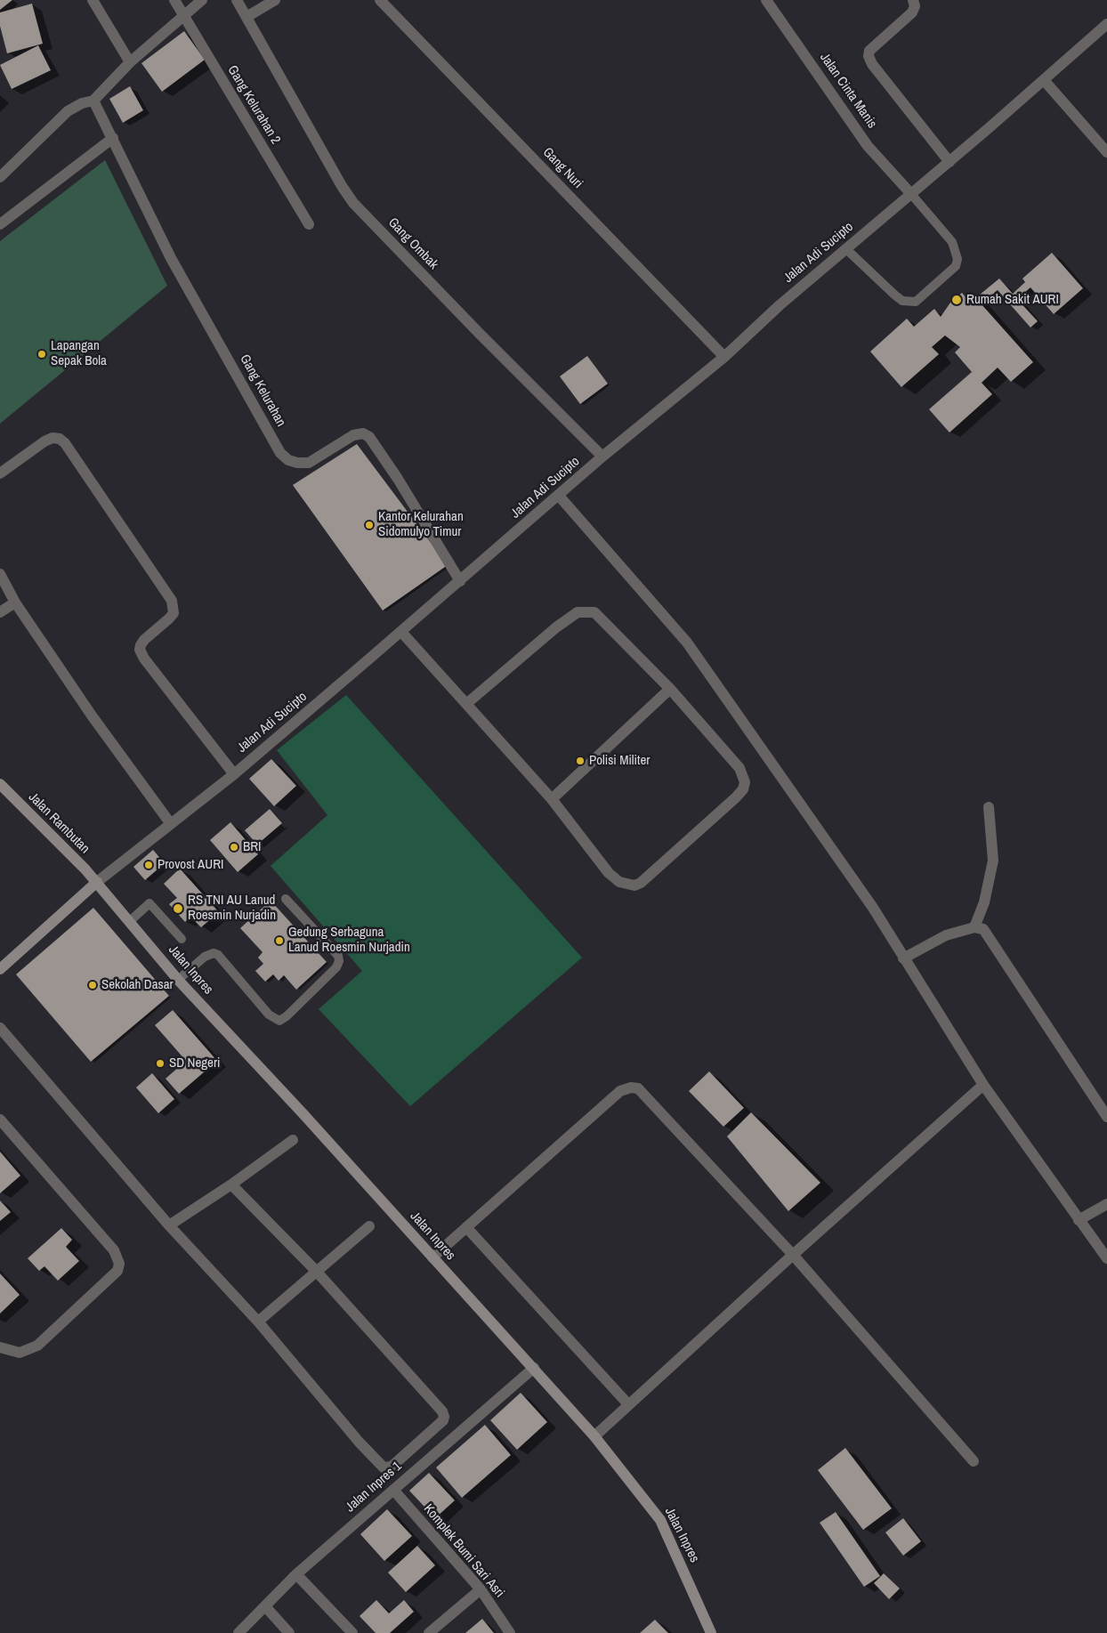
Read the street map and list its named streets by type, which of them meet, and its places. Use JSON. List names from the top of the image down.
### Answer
{
  "streets": {
    "main road": ["Jalan Adi Sucipto", "Jalan Rambutan", "Jalan Inpres"],
    "street": [
      "Jalan Cinta Manis",
      "Gang Kelurahan 2",
      "Gang Nuri",
      "Gang Ombak",
      "Gang Kelurahan",
      "Jalan Inpres 1",
      "Komplek Bumi Sari Asri"
    ]
  },
  "crossings": [
    ["Jalan Cinta Manis", "Jalan Adi Sucipto"],
    ["Gang Nuri", "Jalan Adi Sucipto"],
    ["Gang Ombak", "Jalan Adi Sucipto"],
    ["Jalan Adi Sucipto", "Gang Kelurahan"],
    ["Jalan Adi Sucipto", "Jalan Rambutan"],
    ["Jalan Adi Sucipto", "Jalan Inpres"],
    ["Jalan Rambutan", "Jalan Inpres"],
    ["Jalan Inpres", "Jalan Inpres 1"],
    ["Jalan Inpres 1", "Komplek Bumi Sari Asri"]
  ],
  "places": [
    "Rumah Sakit AURI",
    "Lapangan Sepak Bola",
    "Kantor Kelurahan Sidomulyo Timur",
    "Polisi Militer",
    "BRI",
    "Provost AURI",
    "RS TNI AU Lanud Roesmin Nurjadin",
    "Gedung Serbaguna Lanud Roesmin Nurjadin",
    "Sekolah Dasar",
    "SD Negeri"
  ]
}
